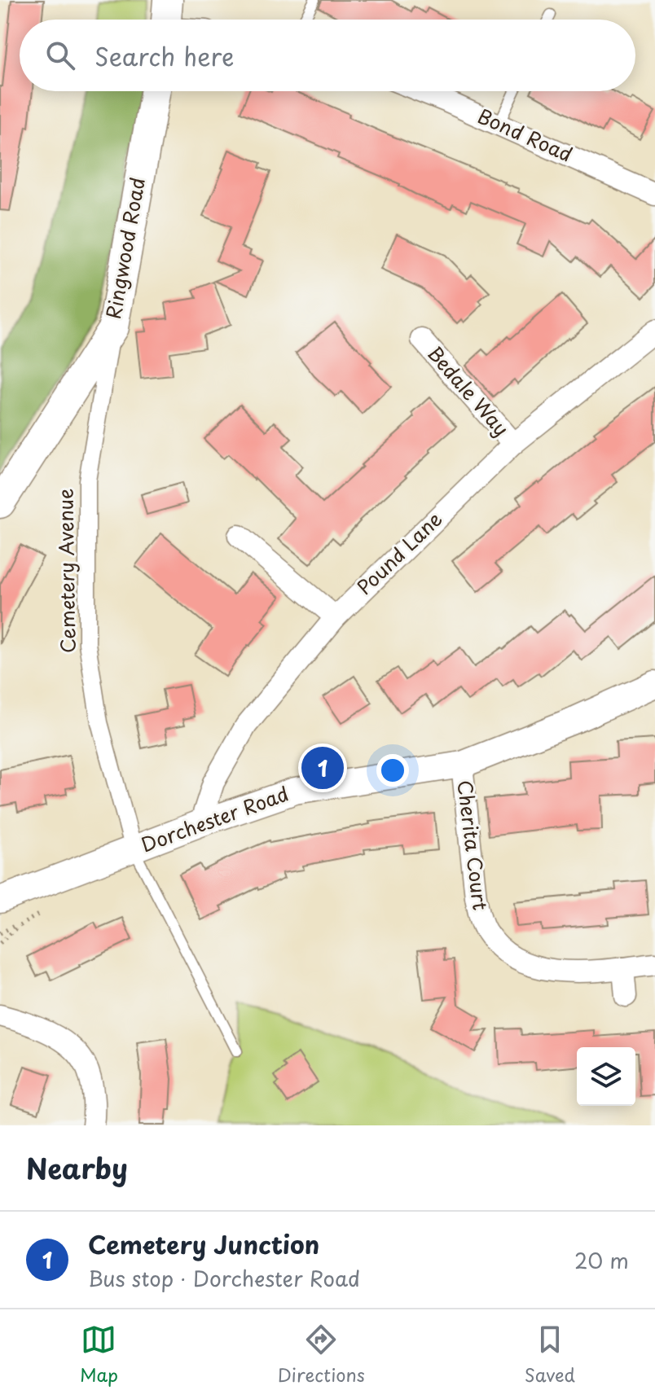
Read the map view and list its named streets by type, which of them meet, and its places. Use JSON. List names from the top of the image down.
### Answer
{
  "streets": {
    "main road": ["Ringwood Road"],
    "street": [
      "Bond Road",
      "Bedale Way",
      "Pound Lane",
      "Cemetery Avenue",
      "Dorchester Road",
      "Cherita Court"
    ]
  },
  "crossings": [
    ["Ringwood Road", "Cemetery Avenue"],
    ["Bedale Way", "Pound Lane"],
    ["Pound Lane", "Dorchester Road"],
    ["Cemetery Avenue", "Dorchester Road"],
    ["Dorchester Road", "Cherita Court"]
  ],
  "page": {
    "search": "Search here",
    "pins": "1",
    "heading": "Nearby",
    "list": [
      {
        "mark": "1",
        "name": "Cemetery Junction",
        "note": "Bus stop · Dorchester Road",
        "value": "20 m"
      }
    ],
    "nav": ["Map", "Directions", "Saved"]
  }
}
